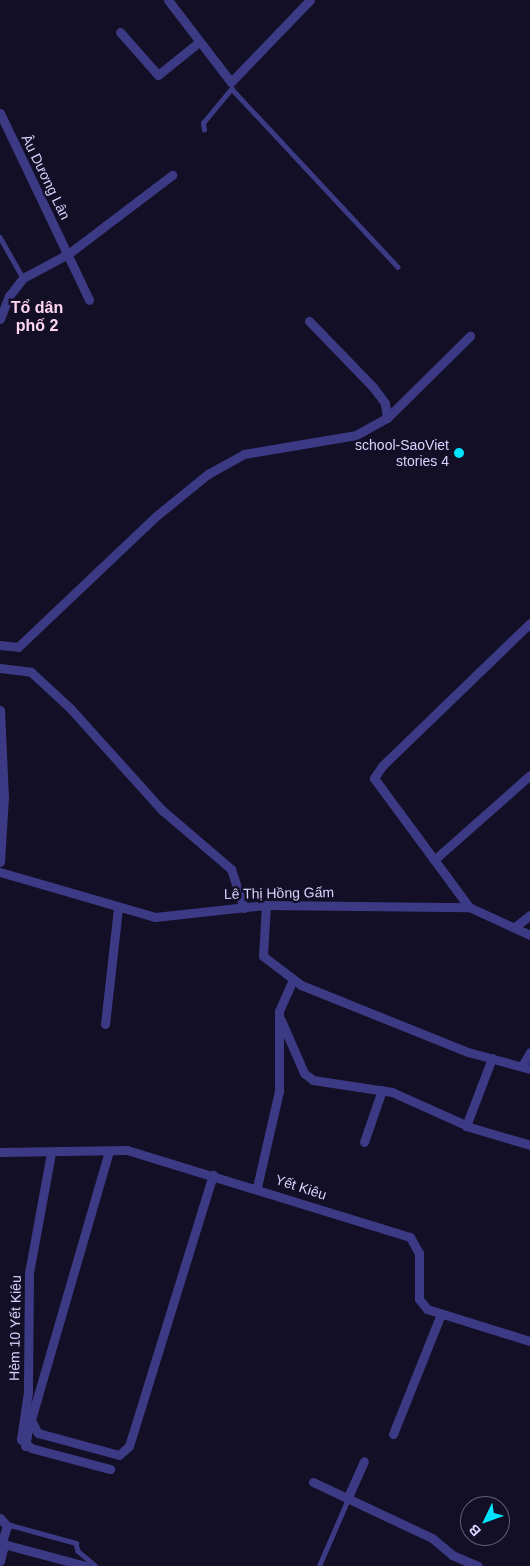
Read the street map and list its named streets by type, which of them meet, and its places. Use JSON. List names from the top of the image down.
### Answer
{
  "streets": {
    "street": [
      "Âu Dương Lân",
      "Lê Thị Hồng Gấm",
      "Yết Kiêu",
      "Hẻm 10 Yết Kiêu"
    ]
  },
  "crossings": [
    ["Yết Kiêu", "Hẻm 10 Yết Kiêu"]
  ],
  "districts": ["Tổ dân phố 2"],
  "places": ["school-SaoViet stories 4"],
  "north": "bottom left"
}
